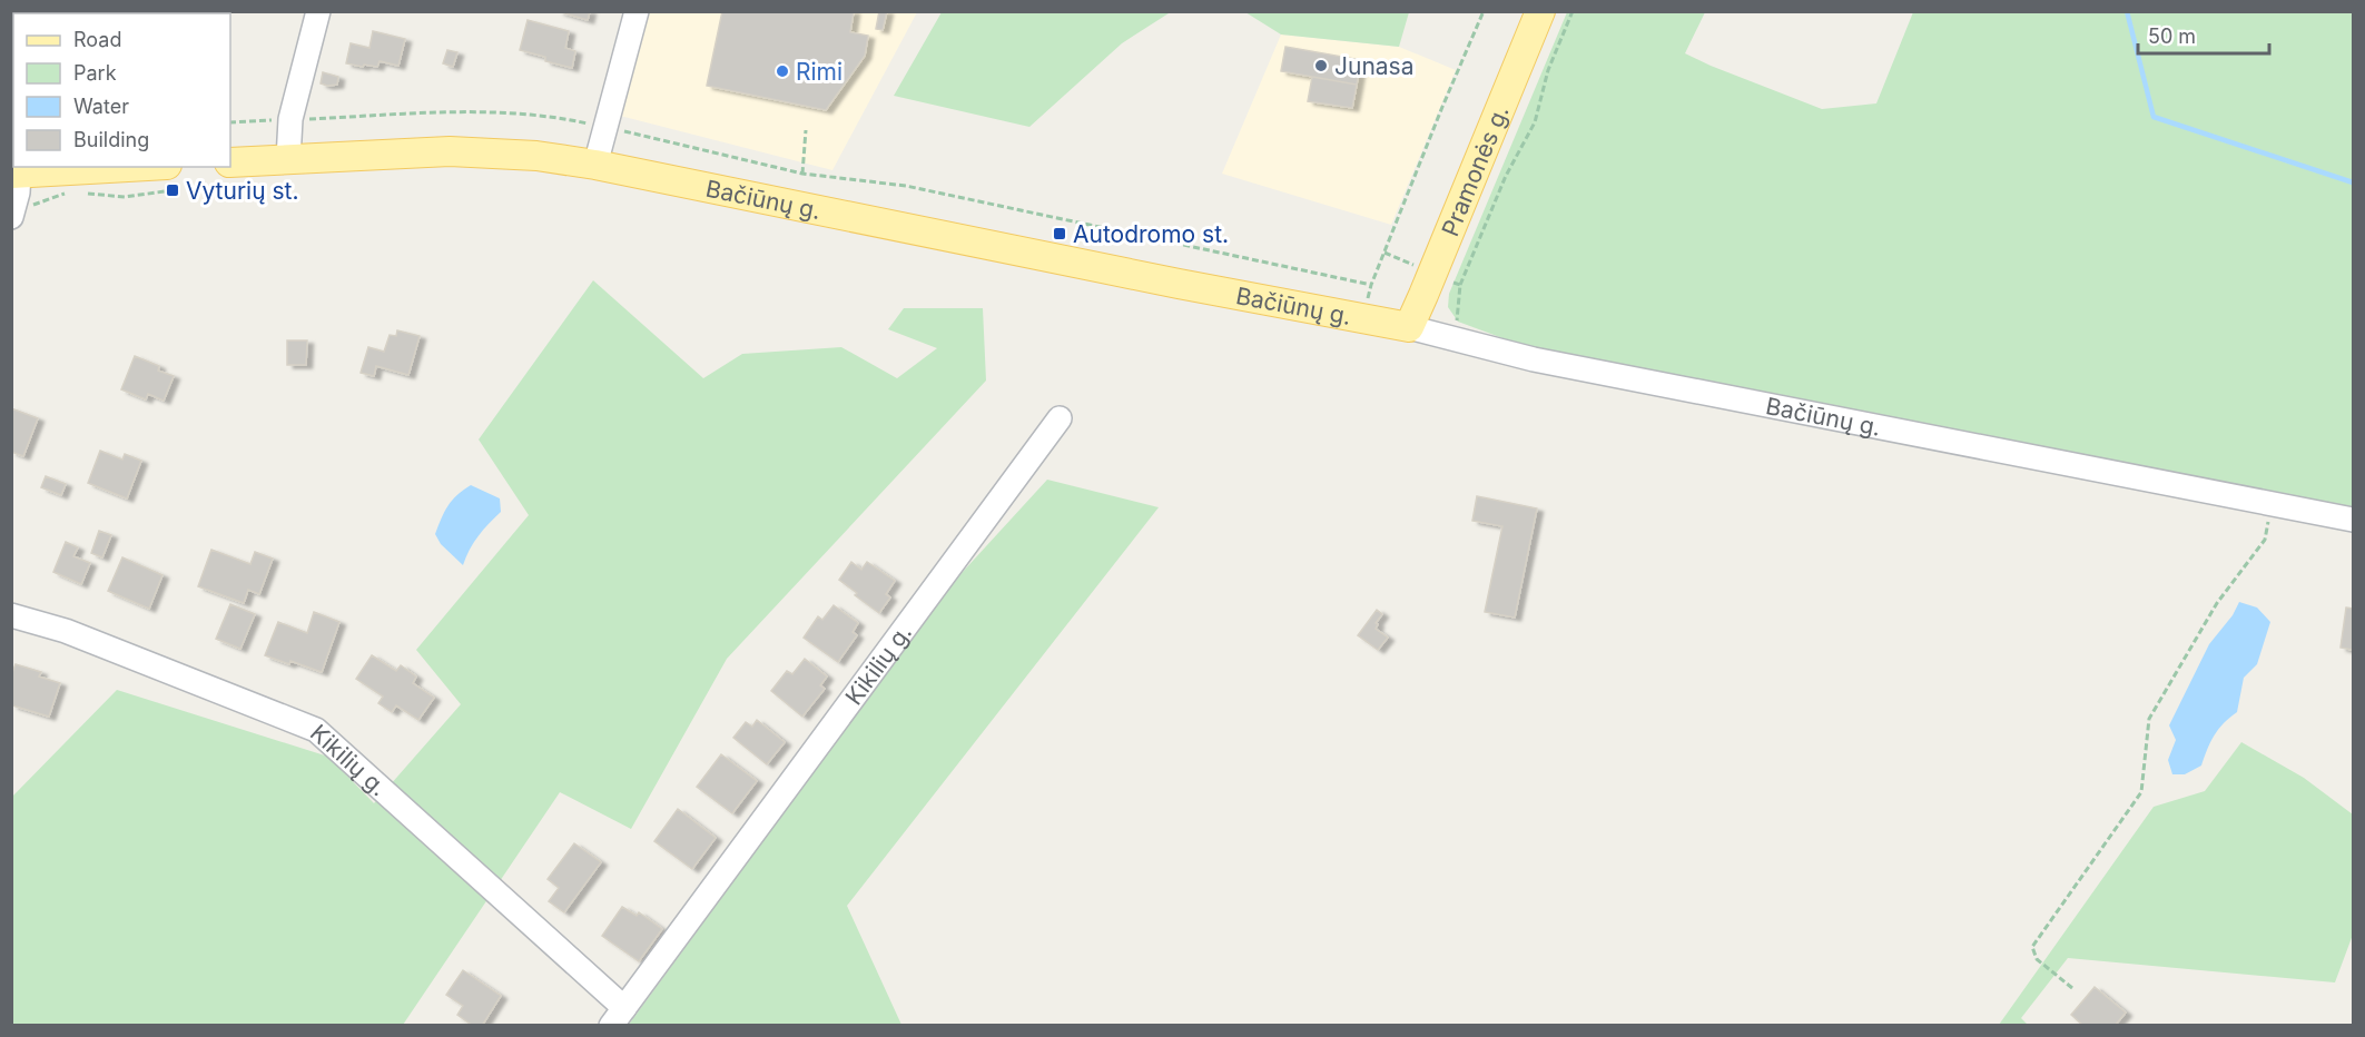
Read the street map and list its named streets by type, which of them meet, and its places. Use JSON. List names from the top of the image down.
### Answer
{
  "streets": {
    "main road": ["Pramonės g.", "Bačiūnų g."],
    "street": ["Kikilių g."]
  },
  "crossings": [
    ["Pramonės g.", "Bačiūnų g."]
  ],
  "places": {
    "other": ["Junasa", "Rimi"],
    "transit": ["Vyturių st.", "Autodromo st."]
  },
  "legend": [
    "Road",
    "Park",
    "Water",
    "Building"
  ],
  "scale_bar": "50 m"
}
